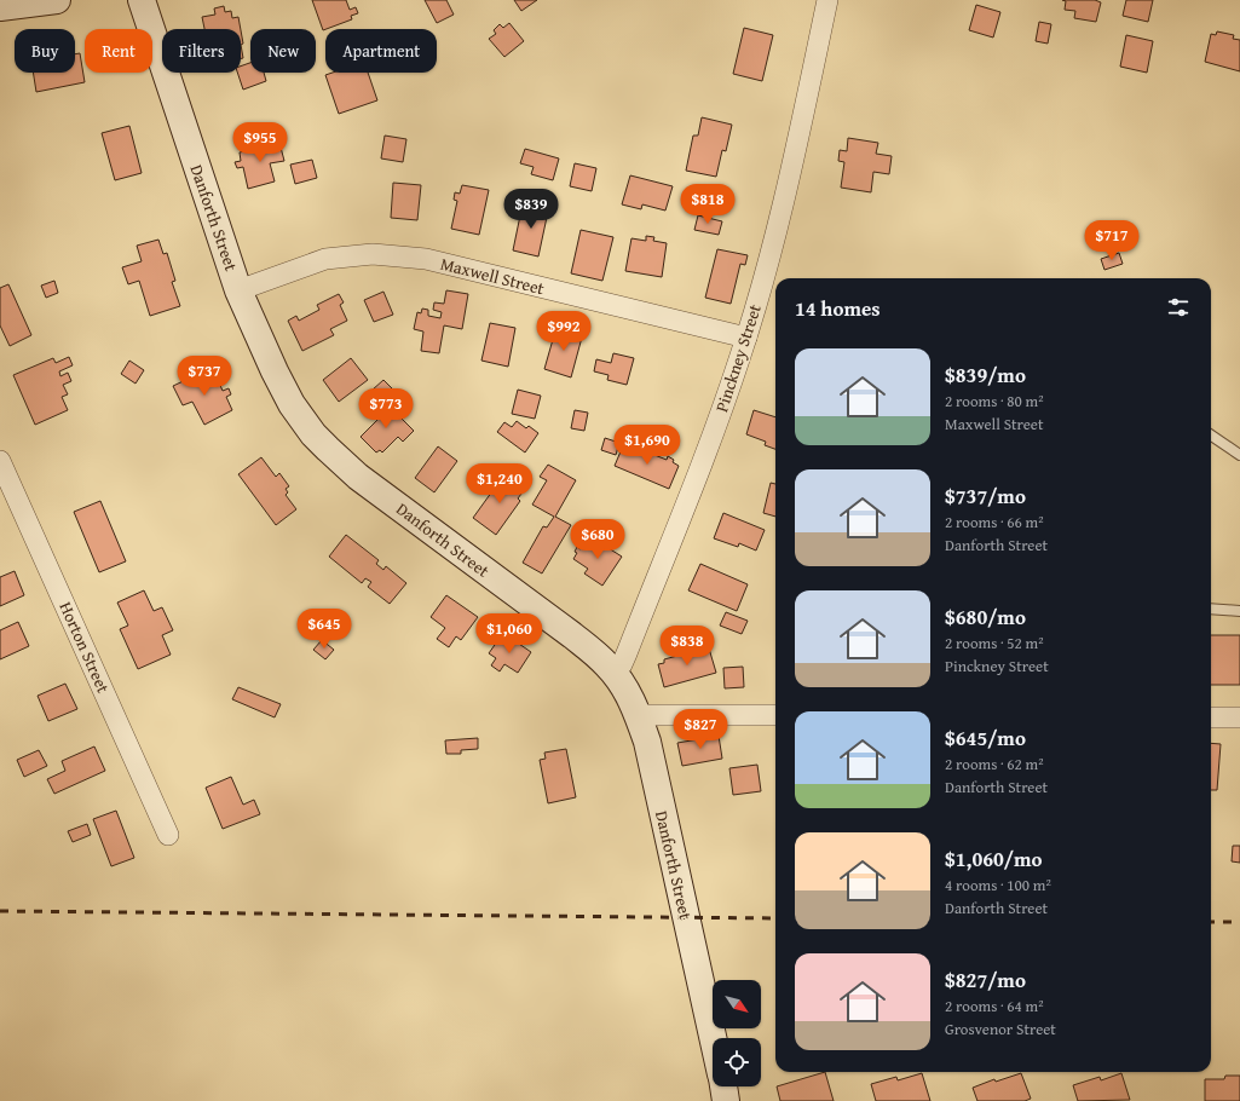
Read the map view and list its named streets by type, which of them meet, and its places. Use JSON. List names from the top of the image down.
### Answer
{
  "streets": {
    "street": [
      "Danforth Street",
      "Maxwell Street",
      "Pinckney Street",
      "Horton Street"
    ]
  },
  "crossings": [
    ["Danforth Street", "Maxwell Street"],
    ["Danforth Street", "Pinckney Street"],
    ["Maxwell Street", "Pinckney Street"]
  ],
  "north": "bottom right",
  "page": {
    "chip": [
      "Buy",
      "Rent",
      "Filters",
      "New",
      "Apartment"
    ],
    "price": [
      "$955",
      "$818",
      "$839",
      "$717",
      "$992",
      "$737",
      "$773",
      "$1,690",
      "$1,240",
      "$680",
      "$645",
      "$1,060",
      "$838",
      "$827"
    ],
    "heading": "14 homes",
    "list": [
      {
        "name": "$839/mo",
        "note": "2 rooms · 80 m² · Maxwell Street"
      },
      {
        "name": "$737/mo",
        "note": "2 rooms · 66 m² · Danforth Street"
      },
      {
        "name": "$680/mo",
        "note": "2 rooms · 52 m² · Pinckney Street"
      },
      {
        "name": "$645/mo",
        "note": "2 rooms · 62 m² · Danforth Street"
      },
      {
        "name": "$1,060/mo",
        "note": "4 rooms · 100 m² · Danforth Street"
      },
      {
        "name": "$827/mo",
        "note": "2 rooms · 64 m² · Grosvenor Street"
      }
    ]
  }
}
